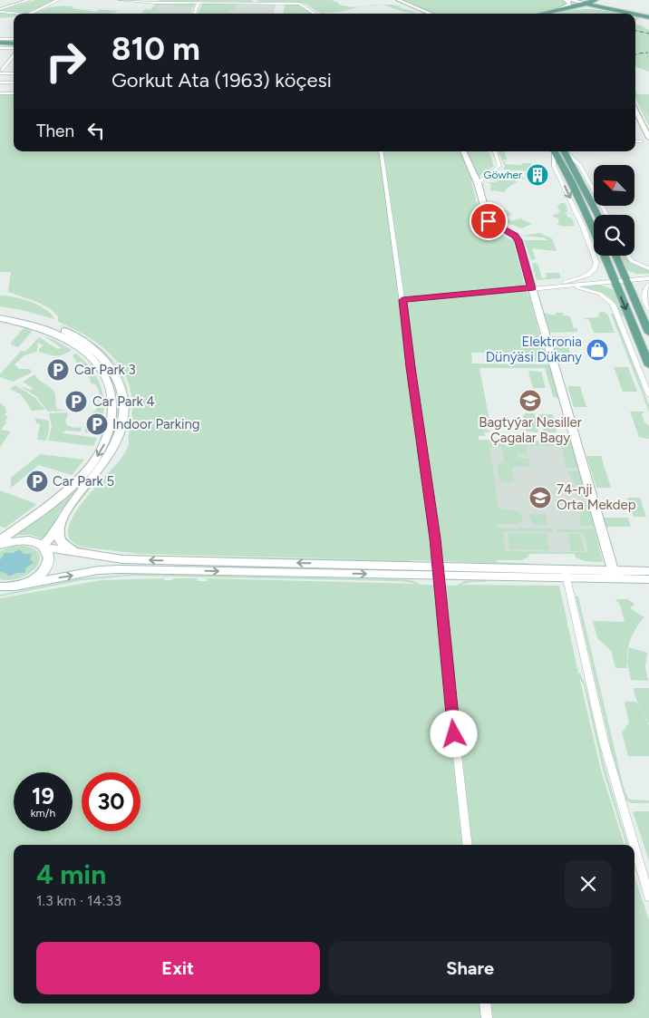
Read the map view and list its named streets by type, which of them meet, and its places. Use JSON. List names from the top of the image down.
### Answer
{
  "places": {
    "building": ["Göwher"],
    "shop": ["Elektronia Dünýäsi Dükany"],
    "parking": [
      "Car Park 3",
      "Car Park 4",
      "Indoor Parking",
      "Car Park 5"
    ],
    "school or university": ["Bagtyýar Nesiller Çagalar Bagy", "74-nji Orta Mekdep"]
  },
  "north": "top left",
  "page": {
    "turn": ["810 m", "Gorkut Ata (1963) köçesi"],
    "then": "Then",
    "speed": "19 km/h",
    "limit": "30",
    "heading": ["4 min", "1.3 km · 14:33"],
    "buttons": ["Exit", "Share"]
  }
}
